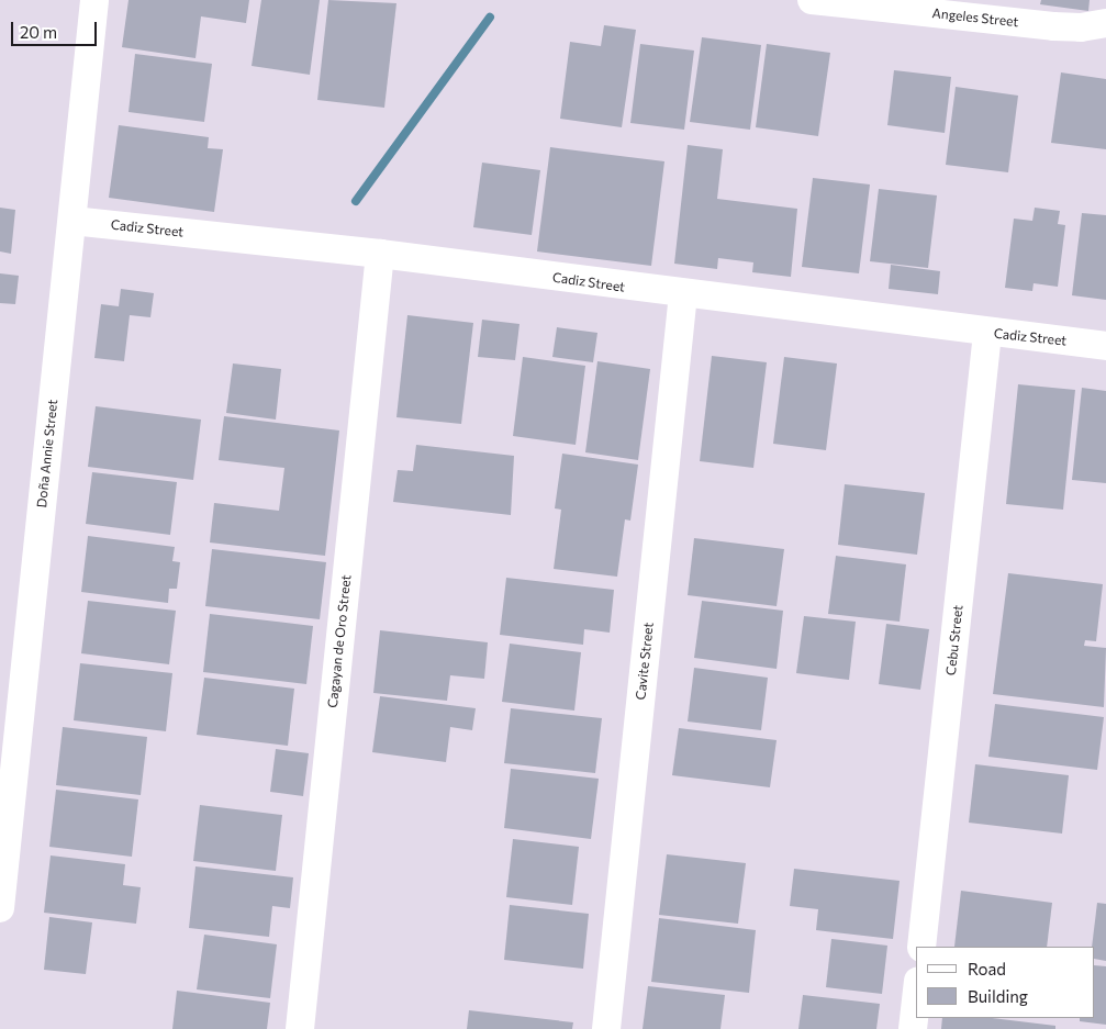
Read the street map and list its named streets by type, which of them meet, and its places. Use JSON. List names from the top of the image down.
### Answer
{
  "streets": {
    "street": [
      "Angeles Street",
      "Cadiz Street",
      "Doña Annie Street",
      "Cebu Street",
      "Cagayan de Oro Street",
      "Cavite Street"
    ]
  },
  "crossings": [
    ["Cadiz Street", "Doña Annie Street"],
    ["Cadiz Street", "Cebu Street"],
    ["Cadiz Street", "Cagayan de Oro Street"],
    ["Cadiz Street", "Cavite Street"]
  ],
  "legend": ["Road", "Building"],
  "scale_bar": "20 m"
}
